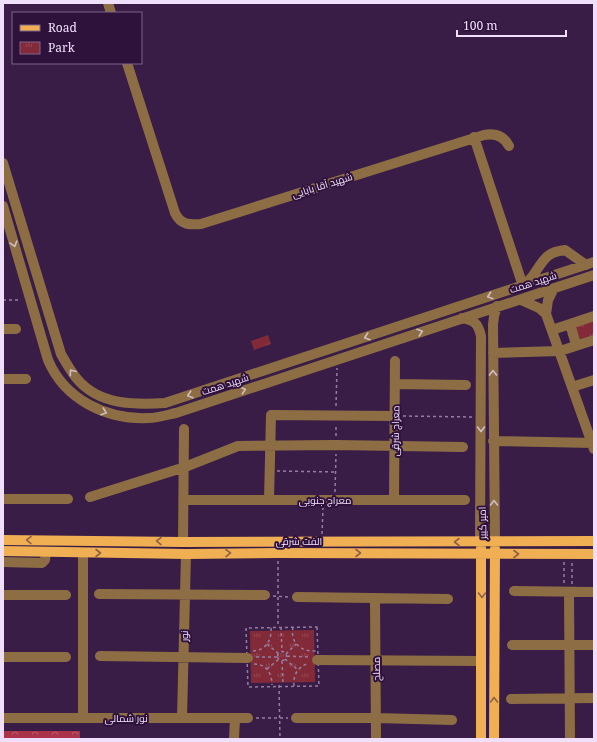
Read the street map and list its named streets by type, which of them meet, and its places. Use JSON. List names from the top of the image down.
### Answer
{
  "streets": {
    "main road": ["امیر کبیر", "الفت شرقی"],
    "street": [
      "شهید آقا بابایی",
      "شهید همت",
      "معراج شرقی",
      "معراج جنوبی",
      "نور",
      "مصلح",
      "نور شمالی"
    ]
  },
  "crossings": [
    ["شهید همت", "امیر کبیر"],
    ["معراج شرقی", "معراج جنوبی"],
    ["امیر کبیر", "الفت شرقی"],
    ["الفت شرقی", "نور"],
    ["نور", "نور شمالی"]
  ],
  "legend": ["Road", "Park"],
  "scale_bar": "100 m"
}
